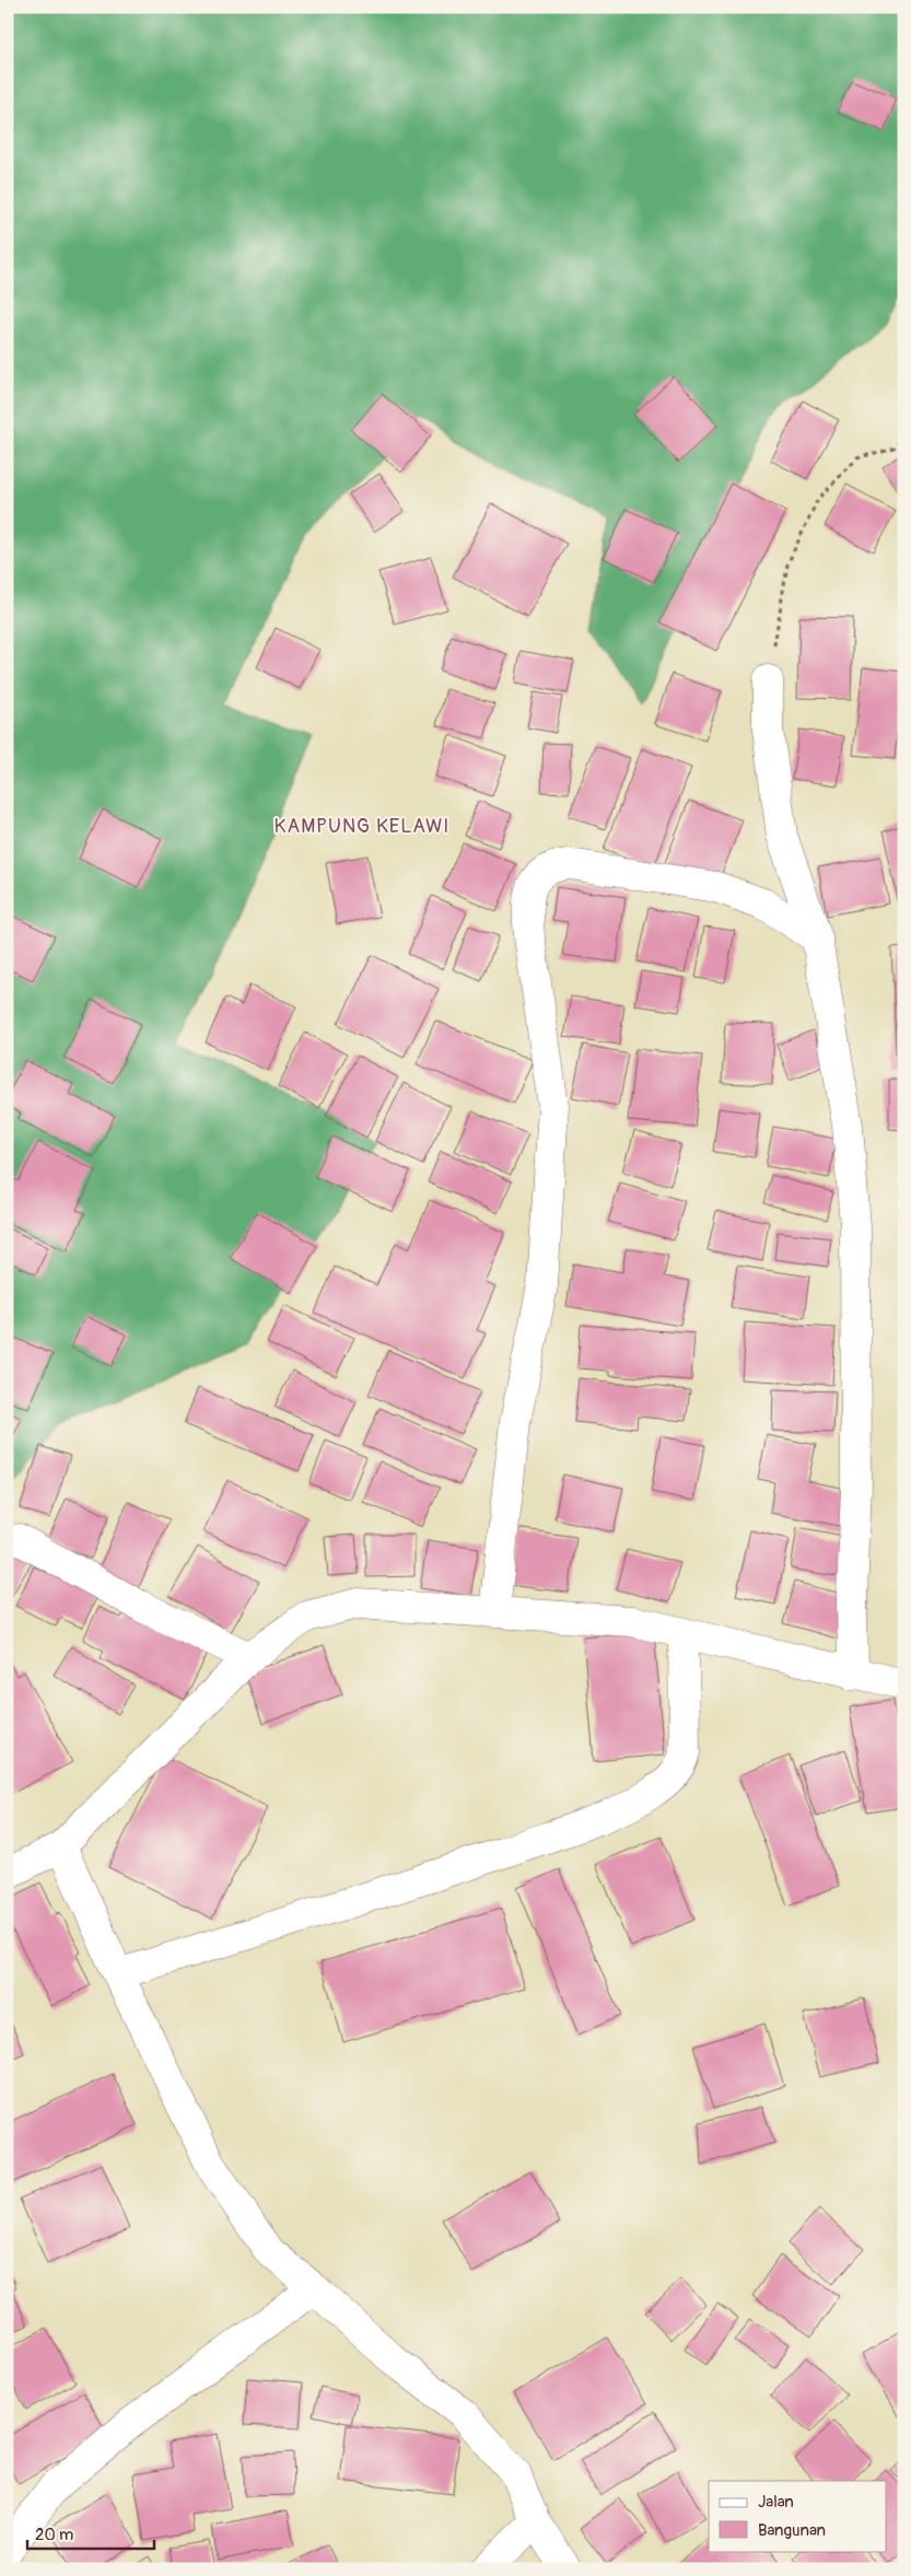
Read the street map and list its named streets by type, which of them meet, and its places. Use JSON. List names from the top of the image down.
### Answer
{
  "districts": ["KAMPUNG KELAWI"],
  "legend": ["Jalan", "Bangunan"],
  "scale_bar": "20 m"
}
